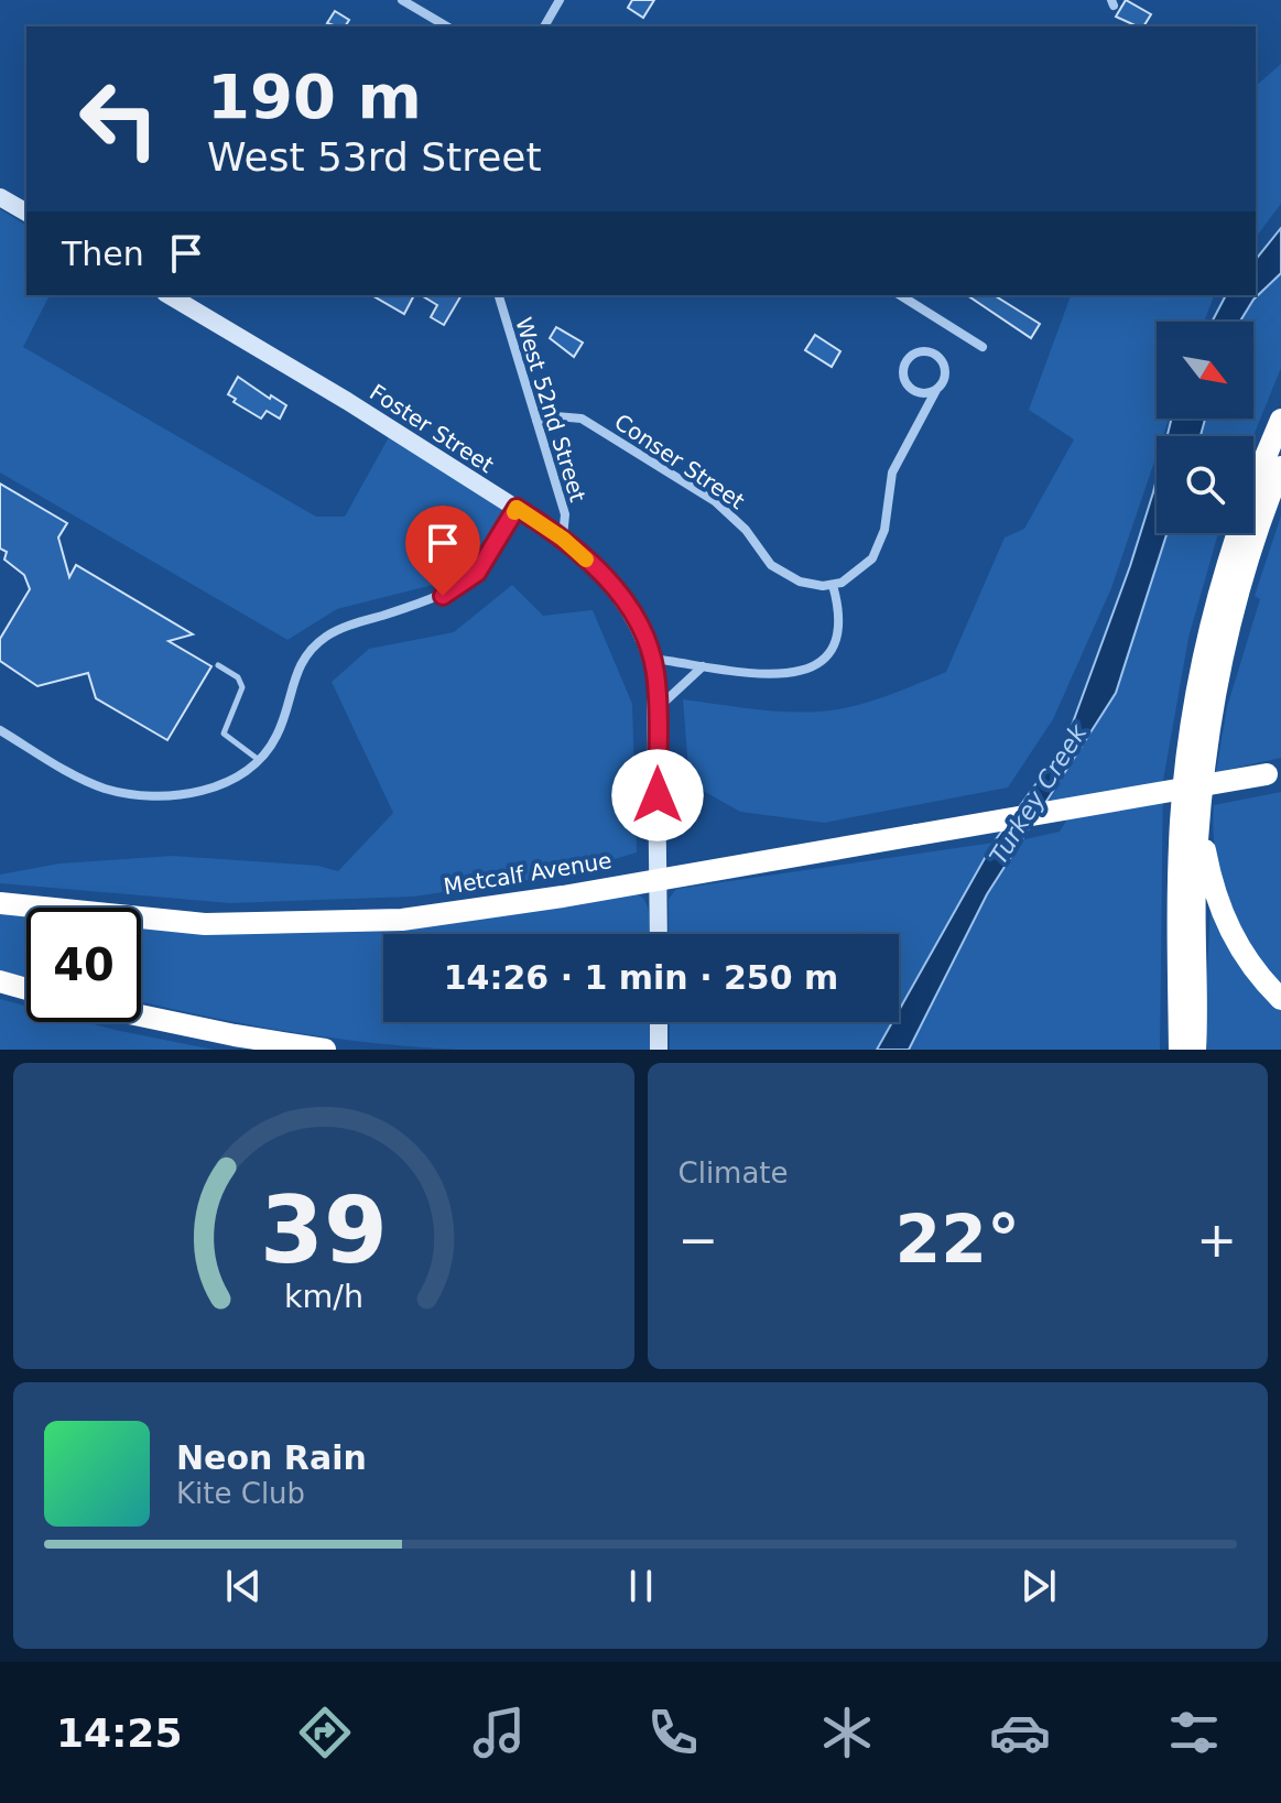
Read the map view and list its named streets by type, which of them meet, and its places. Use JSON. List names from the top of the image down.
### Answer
{
  "streets": {
    "highway": ["Metcalf Avenue"],
    "street": ["West 52nd Street", "Foster Street", "Conser Street"]
  },
  "crossings": [
    ["West 52nd Street", "Foster Street"],
    ["West 52nd Street", "Conser Street"],
    ["Foster Street", "Metcalf Avenue"]
  ],
  "water": ["Turkey Creek"],
  "north": "bottom right",
  "page": {
    "turn": ["190 m", "West 53rd Street"],
    "then": "Then",
    "limit": "40",
    "trip": "14:26 · 1 min · 250 m",
    "tile": "Climate",
    "heat": ["−", "22°", "+"],
    "song": ["Neon Rain", "Kite Club"],
    "tabs": "14:25",
    "gauge": ["39", "km/h"]
  }
}
